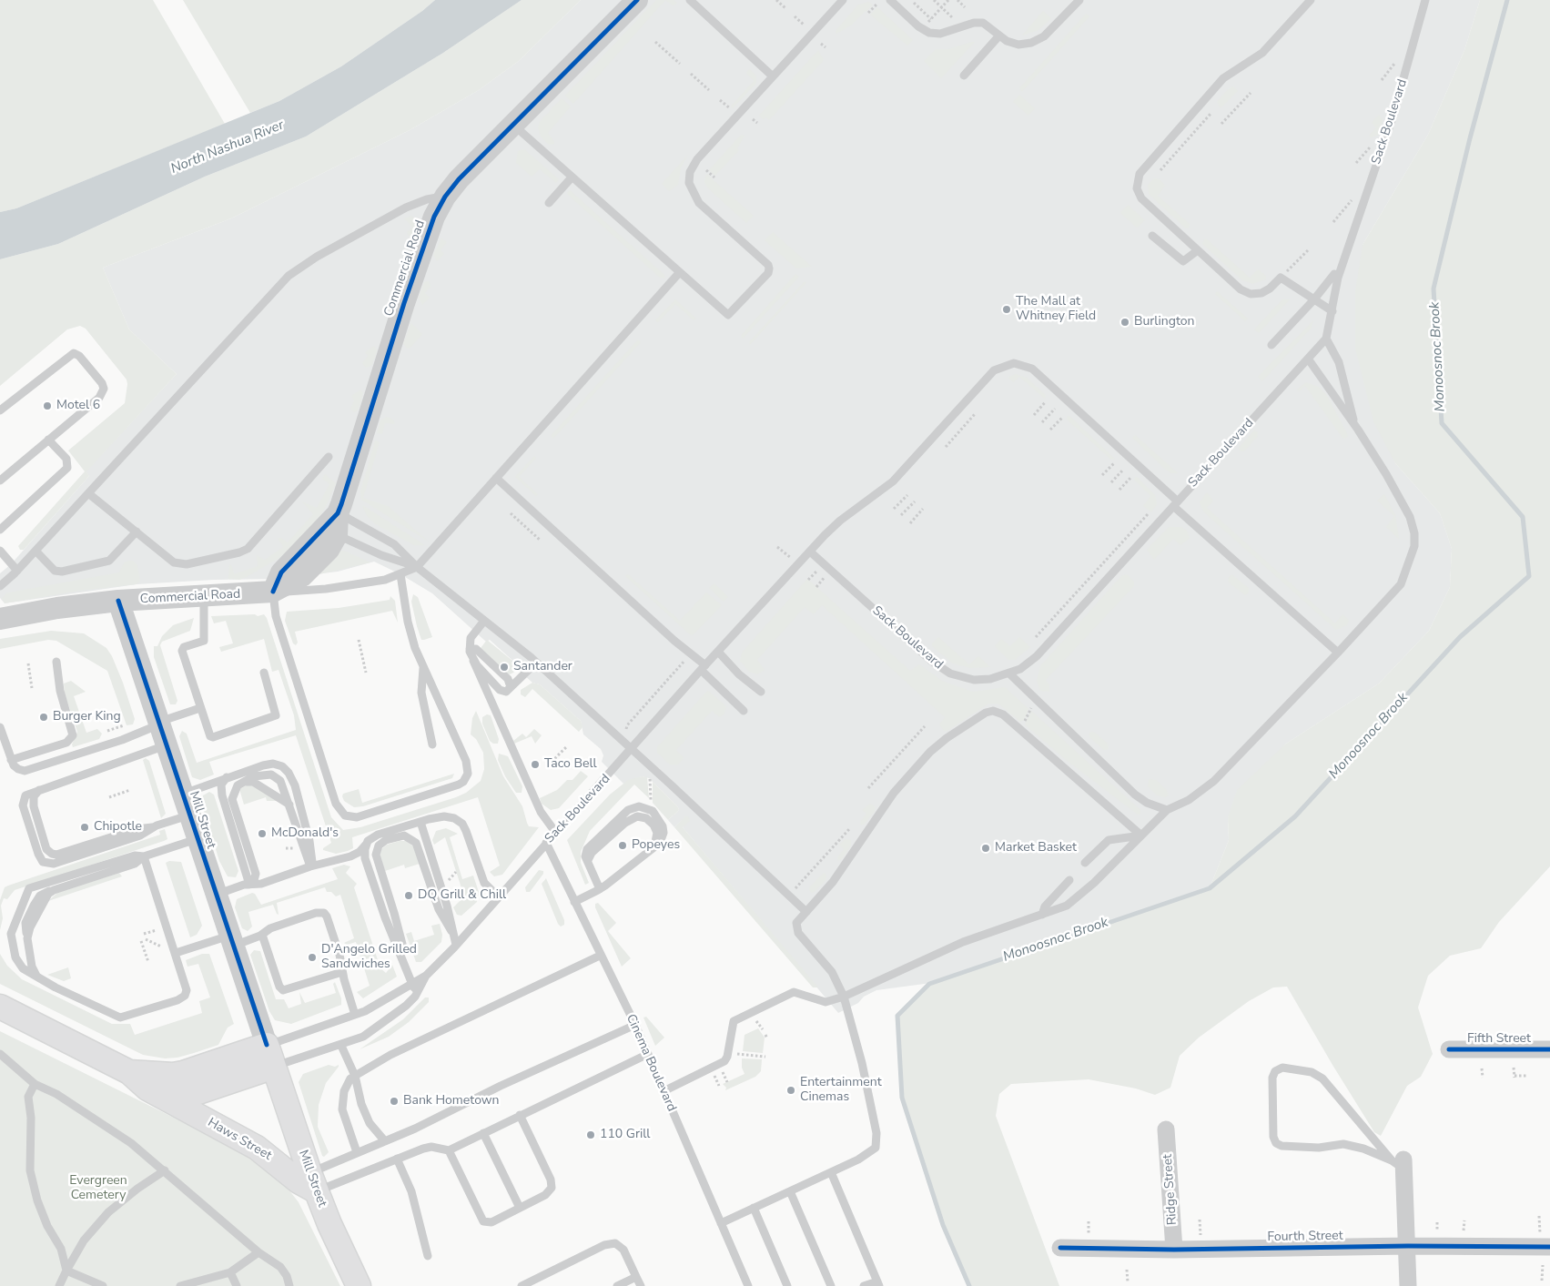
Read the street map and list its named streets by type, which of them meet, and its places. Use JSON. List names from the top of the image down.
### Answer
{
  "streets": {
    "main road": ["Mill Street", "Haws Street"],
    "street": [
      "Commercial Road",
      "Fifth Street",
      "Ridge Street",
      "Fourth Street"
    ],
    "lane": ["Sack Boulevard", "Cinema Boulevard"]
  },
  "crossings": [
    ["Sack Boulevard", "Mill Street"],
    ["Sack Boulevard", "Cinema Boulevard"],
    ["Sack Boulevard", "Haws Street"],
    ["Commercial Road", "Mill Street"],
    ["Mill Street", "Haws Street"],
    ["Ridge Street", "Fourth Street"]
  ],
  "water": ["North Nashua River", "Monoosnoc Brook"],
  "parks": ["Evergreen Cemetery"],
  "places": [
    "The Mall at Whitney Field",
    "Burlington",
    "Motel 6",
    "Santander",
    "Burger King",
    "Taco Bell",
    "Chipotle",
    "McDonald's",
    "Popeyes",
    "Market Basket",
    "DQ Grill & Chill",
    "D'Angelo Grilled Sandwiches",
    "Entertainment Cinemas",
    "Bank Hometown",
    "110 Grill"
  ]
}
